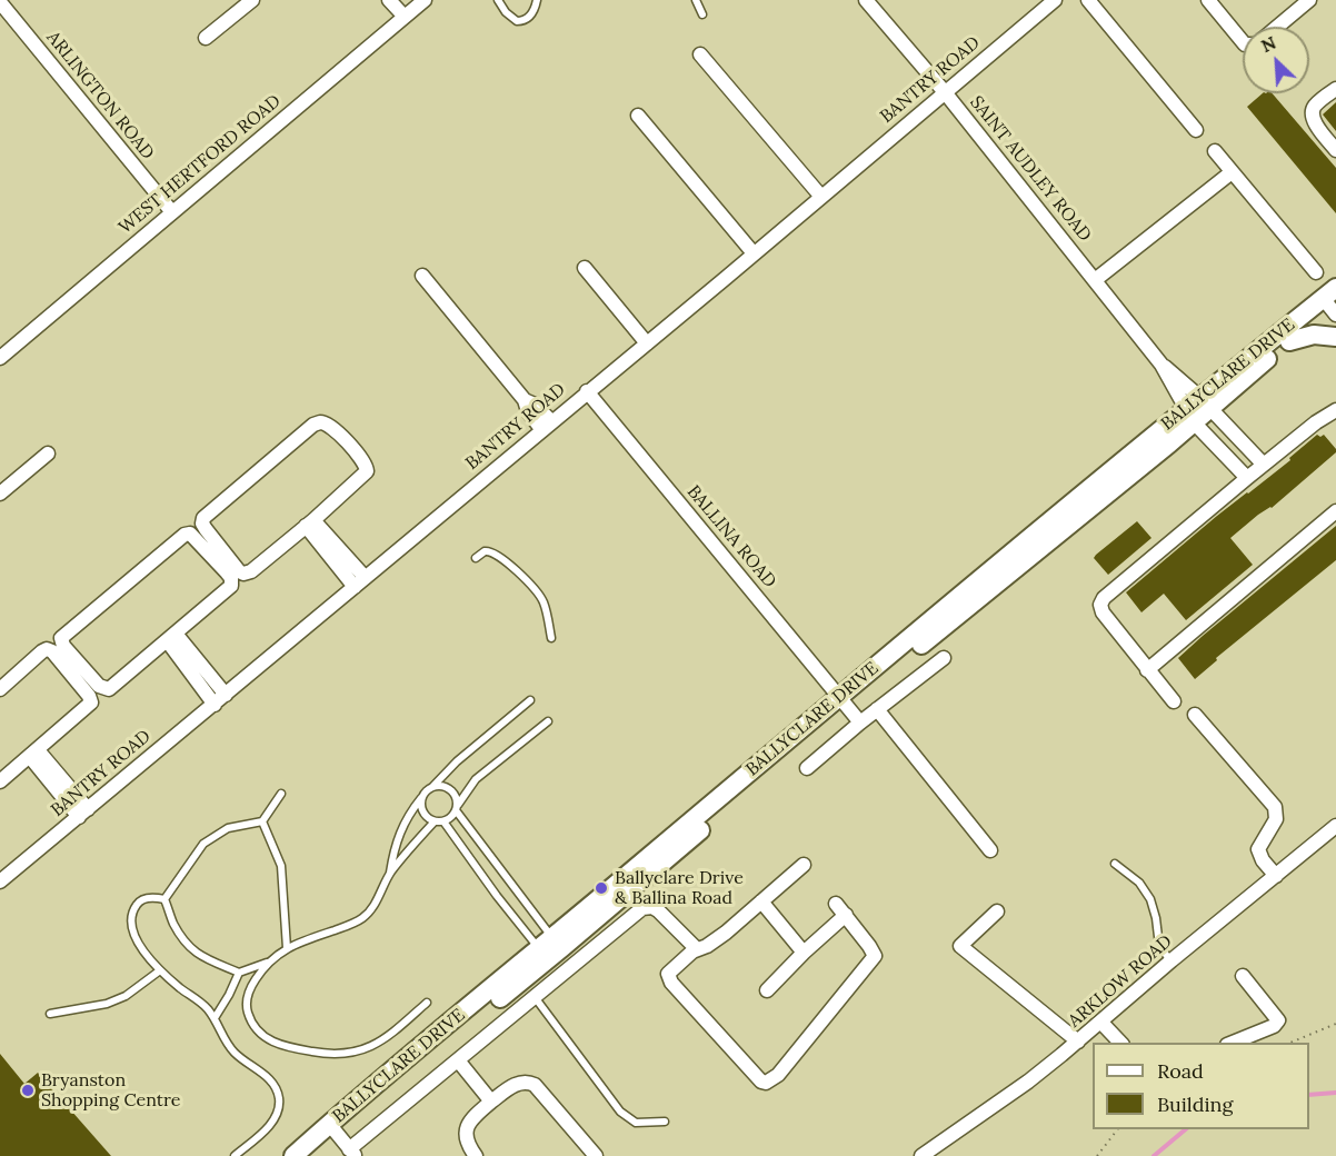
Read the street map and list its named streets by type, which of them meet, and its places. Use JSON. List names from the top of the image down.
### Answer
{
  "streets": {
    "street": [
      "BANTRY ROAD",
      "ARLINGTON ROAD",
      "WEST HERTFORD ROAD",
      "SAINT AUDLEY ROAD",
      "BALLYCLARE DRIVE",
      "BALLINA ROAD",
      "ARKLOW ROAD"
    ]
  },
  "crossings": [
    ["BANTRY ROAD", "SAINT AUDLEY ROAD"],
    ["BANTRY ROAD", "BALLINA ROAD"],
    ["ARLINGTON ROAD", "WEST HERTFORD ROAD"],
    ["SAINT AUDLEY ROAD", "BALLYCLARE DRIVE"],
    ["BALLYCLARE DRIVE", "BALLINA ROAD"]
  ],
  "places": ["Ballyclare Drive & Ballina Road", "Bryanston Shopping Centre"],
  "legend": ["Road", "Building"],
  "north": "top left"
}
